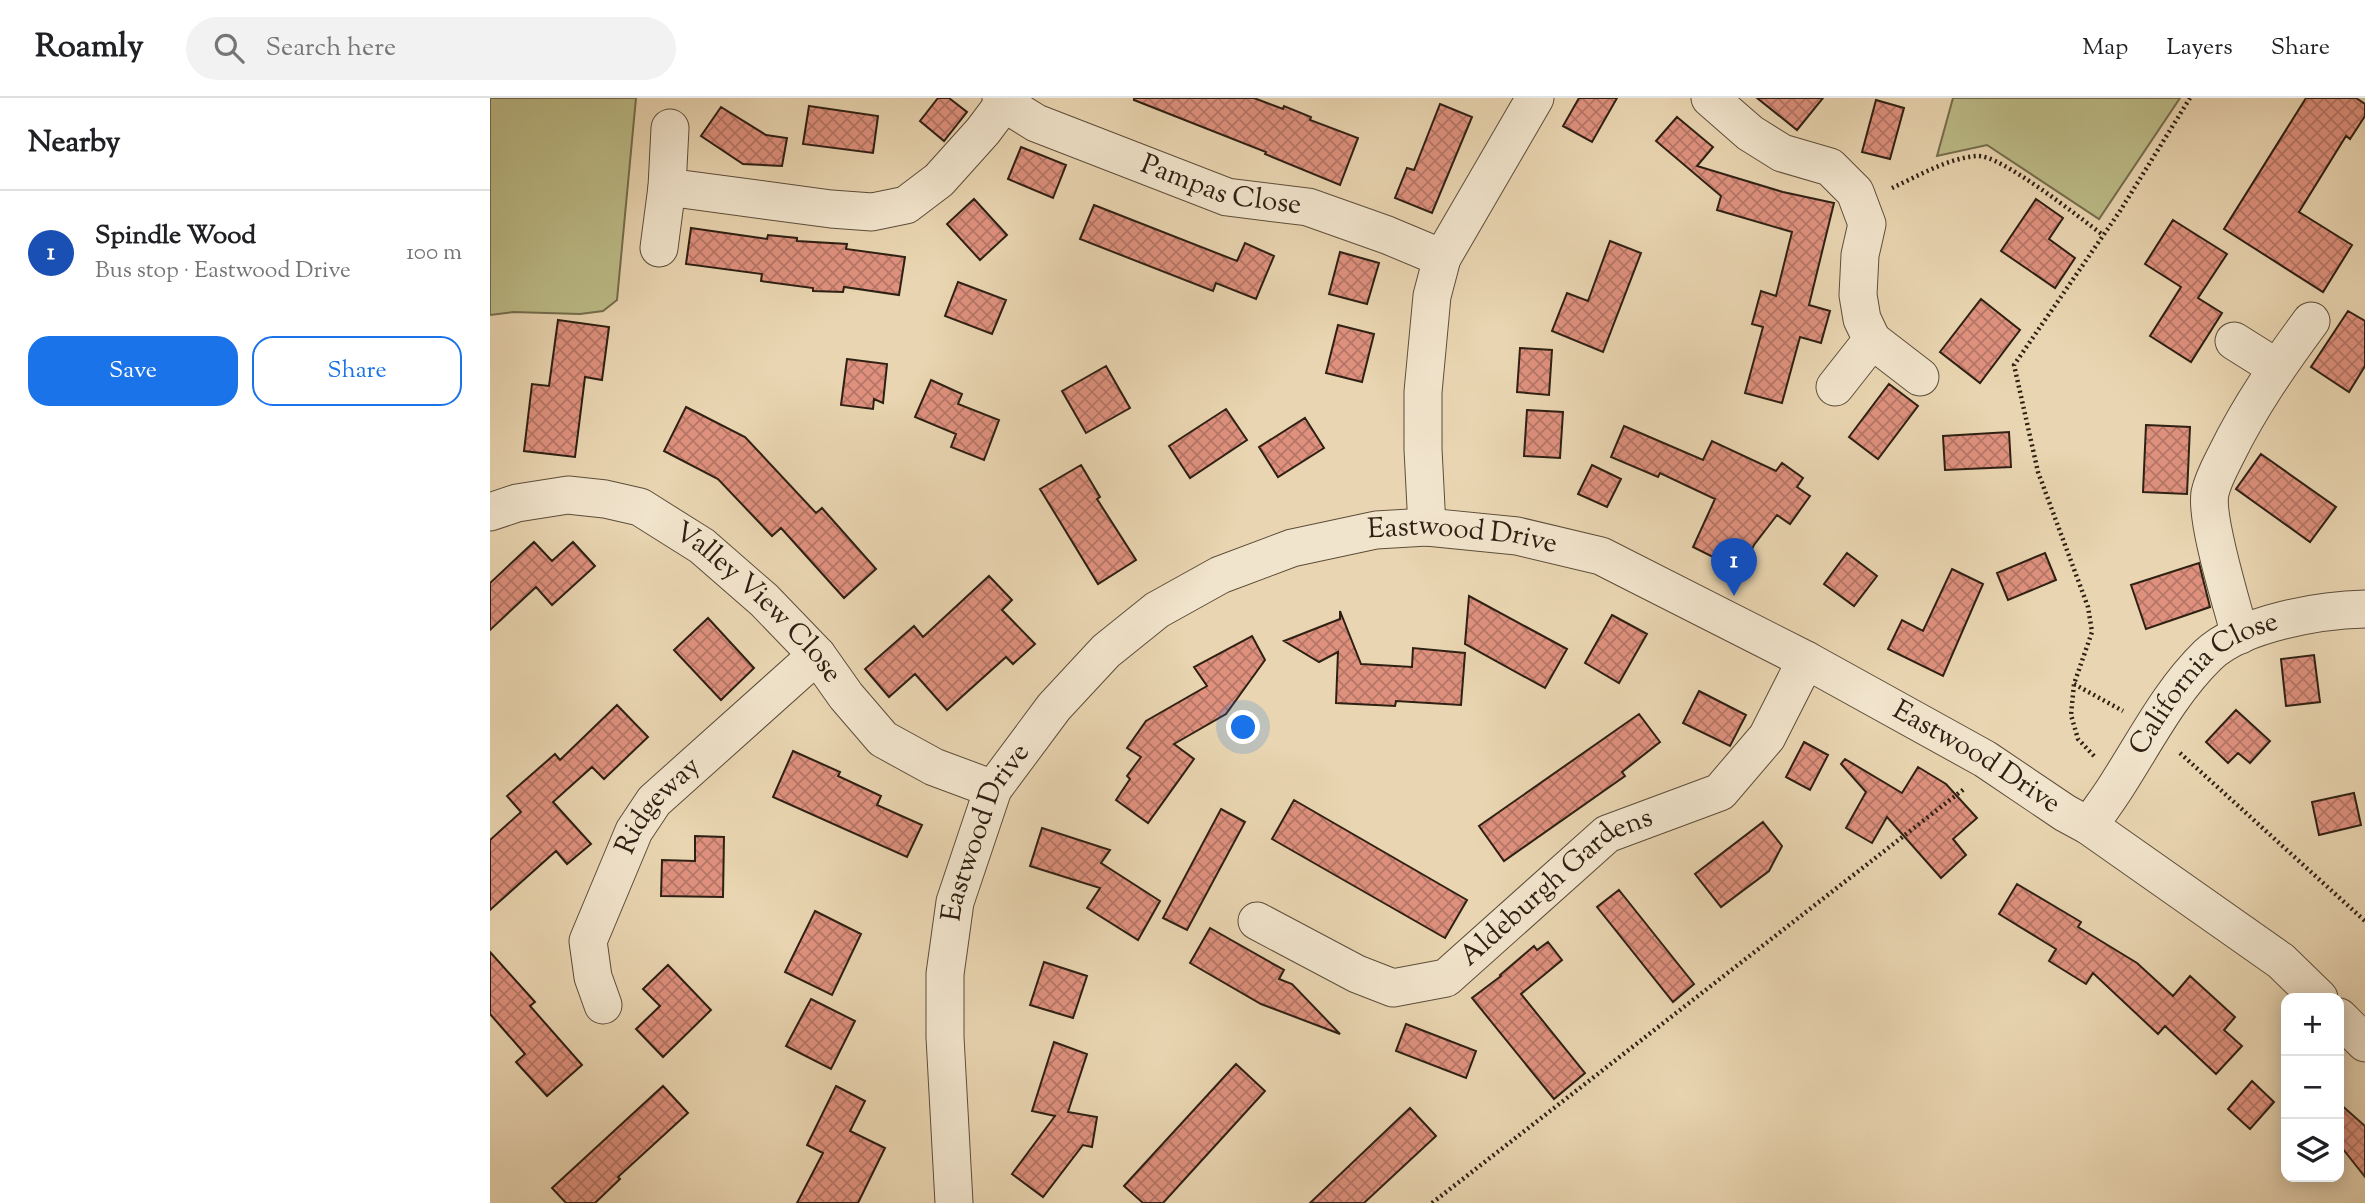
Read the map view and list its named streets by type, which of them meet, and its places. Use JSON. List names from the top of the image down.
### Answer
{
  "streets": {
    "street": [
      "Pampas Close",
      "Eastwood Drive",
      "Valley View Close",
      "California Close",
      "Ridgeway",
      "Aldeburgh Gardens"
    ]
  },
  "crossings": [
    ["Eastwood Drive", "Valley View Close"],
    ["Eastwood Drive", "California Close"],
    ["Eastwood Drive", "Aldeburgh Gardens"],
    ["Valley View Close", "Ridgeway"]
  ],
  "page": {
    "header": "Roamly",
    "search": "Search here",
    "nav": ["Map", "Layers", "Share"],
    "heading": "Nearby",
    "list": [
      {
        "mark": "1",
        "name": "Spindle Wood",
        "note": "Bus stop · Eastwood Drive",
        "value": "100 m"
      }
    ],
    "buttons": ["Save", "Share"],
    "pins": "1",
    "map_buttons": ["+", "−"]
  }
}
